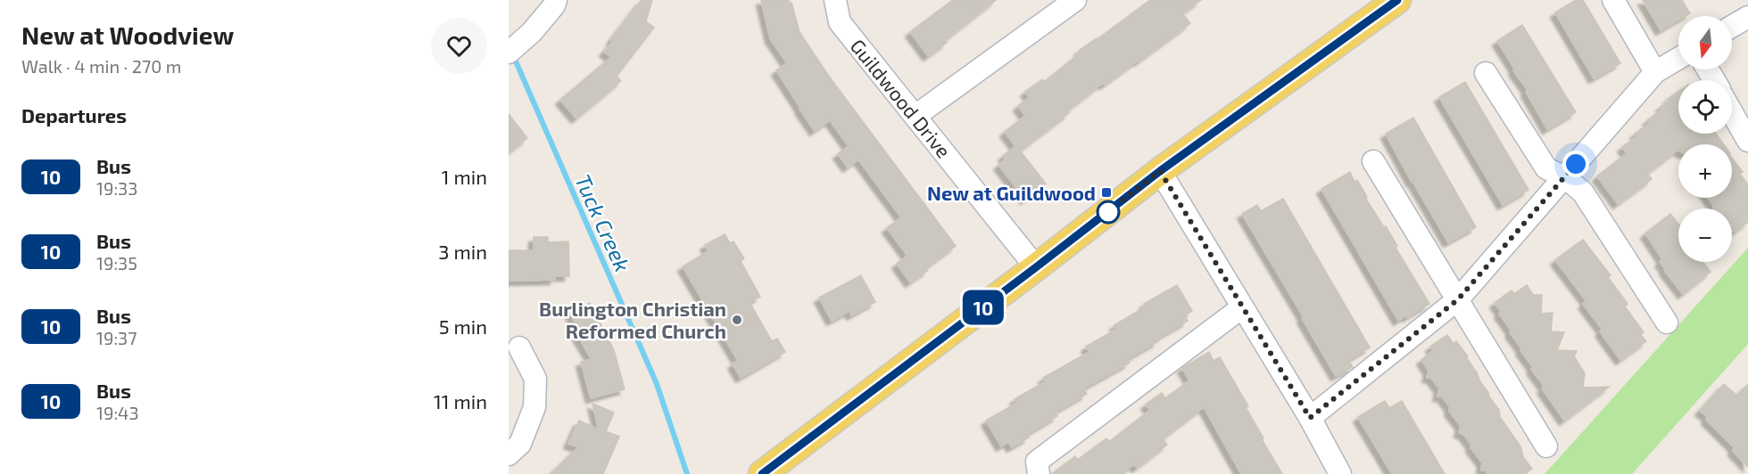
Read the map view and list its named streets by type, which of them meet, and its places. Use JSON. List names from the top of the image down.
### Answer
{
  "streets": {
    "street": ["Guildwood Drive"]
  },
  "water": ["Tuck Creek"],
  "places": {
    "transit": ["New at Guildwood"],
    "other": ["Burlington Christian Reformed Church"]
  },
  "lines": ["bus line 10"],
  "north": "bottom",
  "page": {
    "heading": [
      ["New at Woodview", "Walk · 4 min · 270 m"],
      "Departures"
    ],
    "on_map": "10",
    "map_buttons": ["+", "−"],
    "list": [
      {
        "mark": "10",
        "name": "Bus",
        "note": "19:33",
        "value": "1 min"
      },
      {
        "mark": "10",
        "name": "Bus",
        "note": "19:35",
        "value": "3 min"
      },
      {
        "mark": "10",
        "name": "Bus",
        "note": "19:37",
        "value": "5 min"
      },
      {
        "mark": "10",
        "name": "Bus",
        "note": "19:43",
        "value": "11 min"
      }
    ]
  }
}
